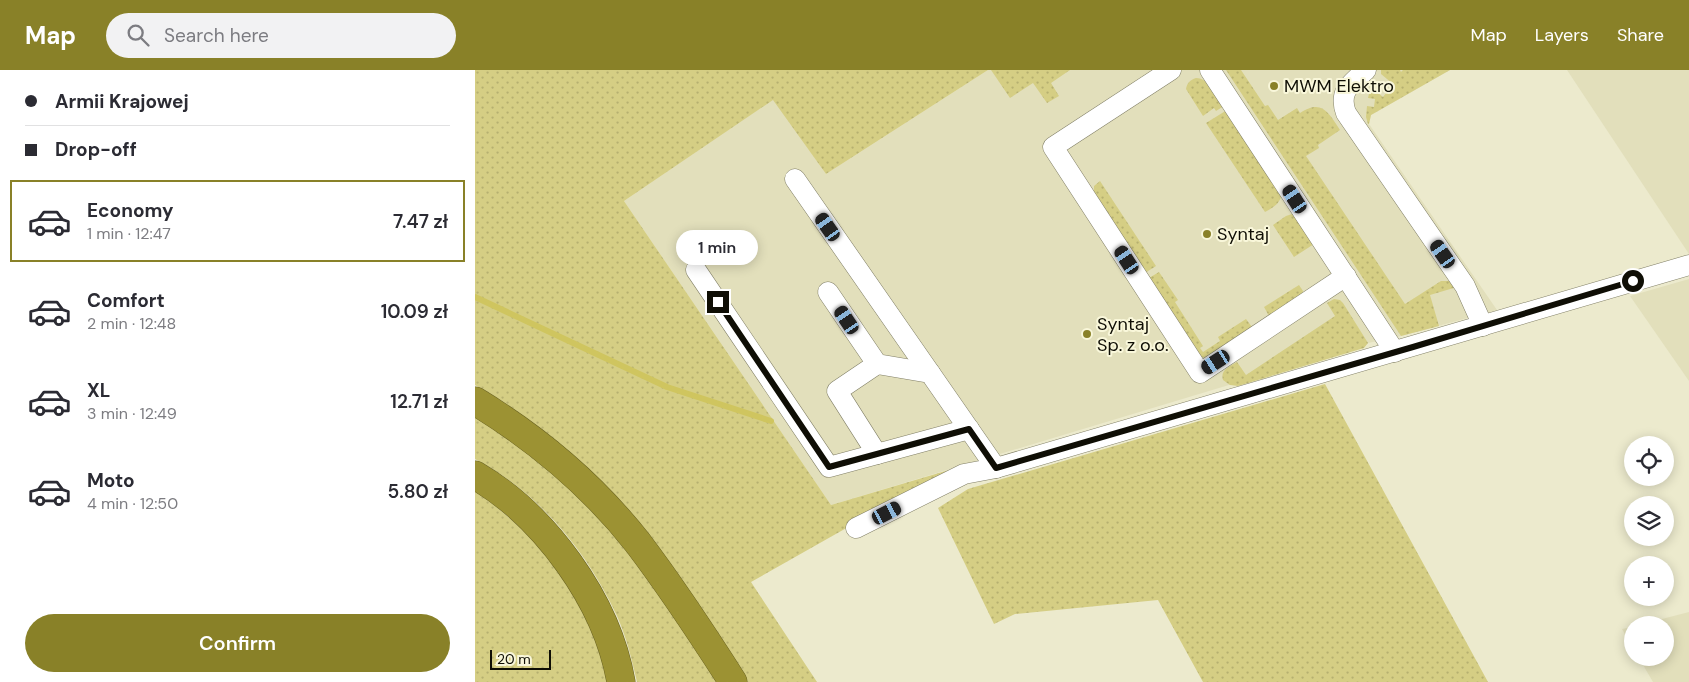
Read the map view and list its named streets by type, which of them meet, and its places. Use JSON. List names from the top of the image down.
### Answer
{
  "places": ["MWM Elektro", "Syntaj", "Syntaj Sp. z o.o."],
  "scale_bar": "20 m",
  "page": {
    "header": "Map",
    "search": "Search here",
    "nav": ["Map", "Layers", "Share"],
    "banner": ["Armii Krajowej", "Drop-off"],
    "list": [
      {
        "name": "Economy",
        "note": "1 min · 12:47",
        "value": "7.47 zł"
      },
      {
        "name": "Comfort",
        "note": "2 min · 12:48",
        "value": "10.09 zł"
      },
      {
        "name": "XL",
        "note": "3 min · 12:49",
        "value": "12.71 zł"
      },
      {
        "name": "Moto",
        "note": "4 min · 12:50",
        "value": "5.80 zł"
      }
    ],
    "bubble": "1 min",
    "map_buttons": ["+", "−"],
    "buttons": "Confirm",
    "scale": "20 m"
  }
}
